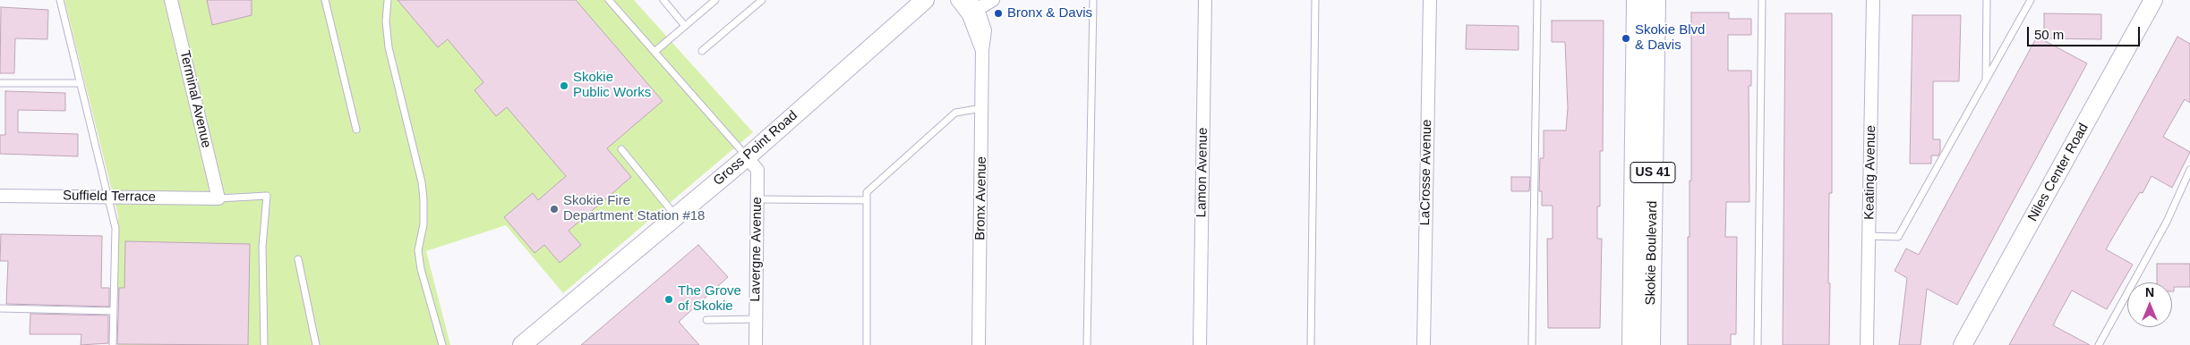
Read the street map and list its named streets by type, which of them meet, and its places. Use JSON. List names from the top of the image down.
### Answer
{
  "streets": {
    "main road": [
      "Gross Point Road",
      "US 41",
      "Niles Center Road",
      "Skokie Boulevard"
    ],
    "street": [
      "Terminal Avenue",
      "Lamon Avenue",
      "LaCrosse Avenue",
      "Keating Avenue",
      "Suffield Terrace",
      "Bronx Avenue",
      "Lavergne Avenue"
    ]
  },
  "crossings": [
    ["Terminal Avenue", "Suffield Terrace"],
    ["Gross Point Road", "Lavergne Avenue"]
  ],
  "places": [
    "Bronx & Davis",
    "Skokie Blvd & Davis",
    "Skokie Public Works",
    "Skokie Fire Department Station #18",
    "The Grove of Skokie"
  ],
  "scale_bar": "50 m",
  "north": "top"
}
